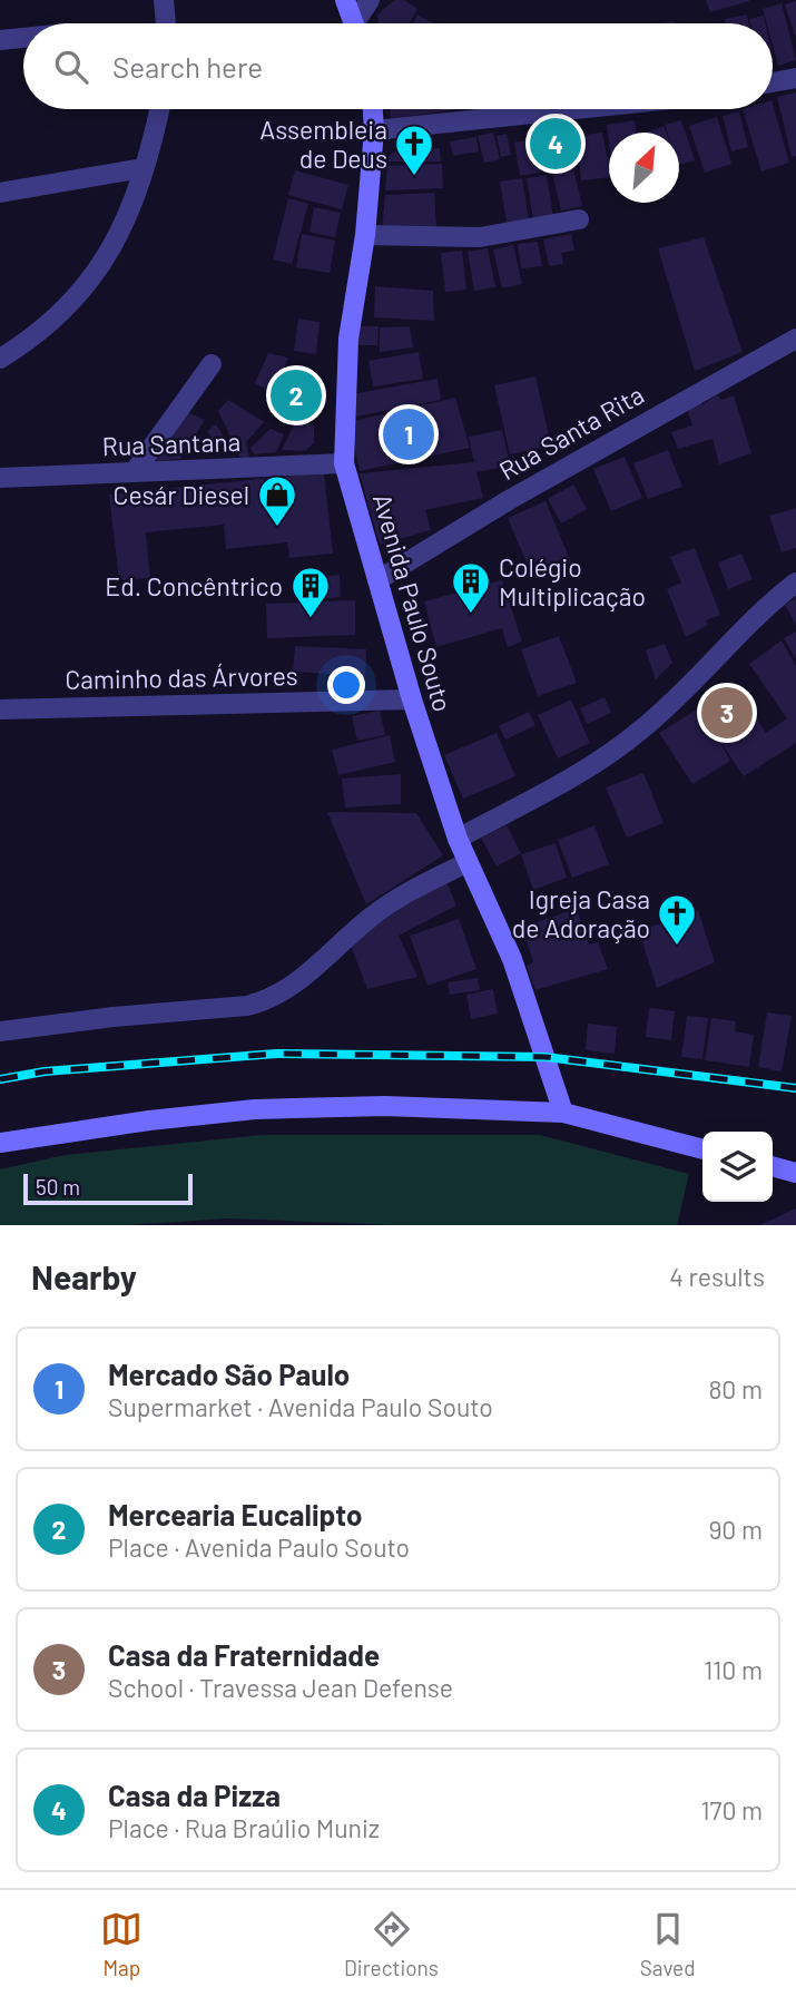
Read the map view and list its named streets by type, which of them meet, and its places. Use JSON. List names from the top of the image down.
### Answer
{
  "streets": {
    "main road": ["Avenida Paulo Souto"],
    "street": ["Rua Santa Rita", "Rua Santana", "Caminho das Árvores"]
  },
  "crossings": [
    ["Rua Santa Rita", "Avenida Paulo Souto"],
    ["Rua Santana", "Avenida Paulo Souto"],
    ["Avenida Paulo Souto", "Caminho das Árvores"]
  ],
  "places": {
    "church": ["Assembleia de Deus", "Igreja Casa de Adoração"],
    "shop": ["Cesár Diesel"],
    "building": ["Colégio Multiplicação", "Ed. Concêntrico"]
  },
  "scale_bar": "50 m",
  "north": "top right",
  "page": {
    "search": "Search here",
    "pins": [
      "4",
      "2",
      "1",
      "3"
    ],
    "scale": "50 m",
    "heading": ["Nearby", "4 results"],
    "list": [
      {
        "mark": "1",
        "name": "Mercado São Paulo",
        "note": "Supermarket · Avenida Paulo Souto",
        "value": "80 m"
      },
      {
        "mark": "2",
        "name": "Mercearia Eucalipto",
        "note": "Place · Avenida Paulo Souto",
        "value": "90 m"
      },
      {
        "mark": "3",
        "name": "Casa da Fraternidade",
        "note": "School · Travessa Jean Defense",
        "value": "110 m"
      },
      {
        "mark": "4",
        "name": "Casa da Pizza",
        "note": "Place · Rua Braúlio Muniz",
        "value": "170 m"
      }
    ],
    "nav": ["Map", "Directions", "Saved"]
  }
}
